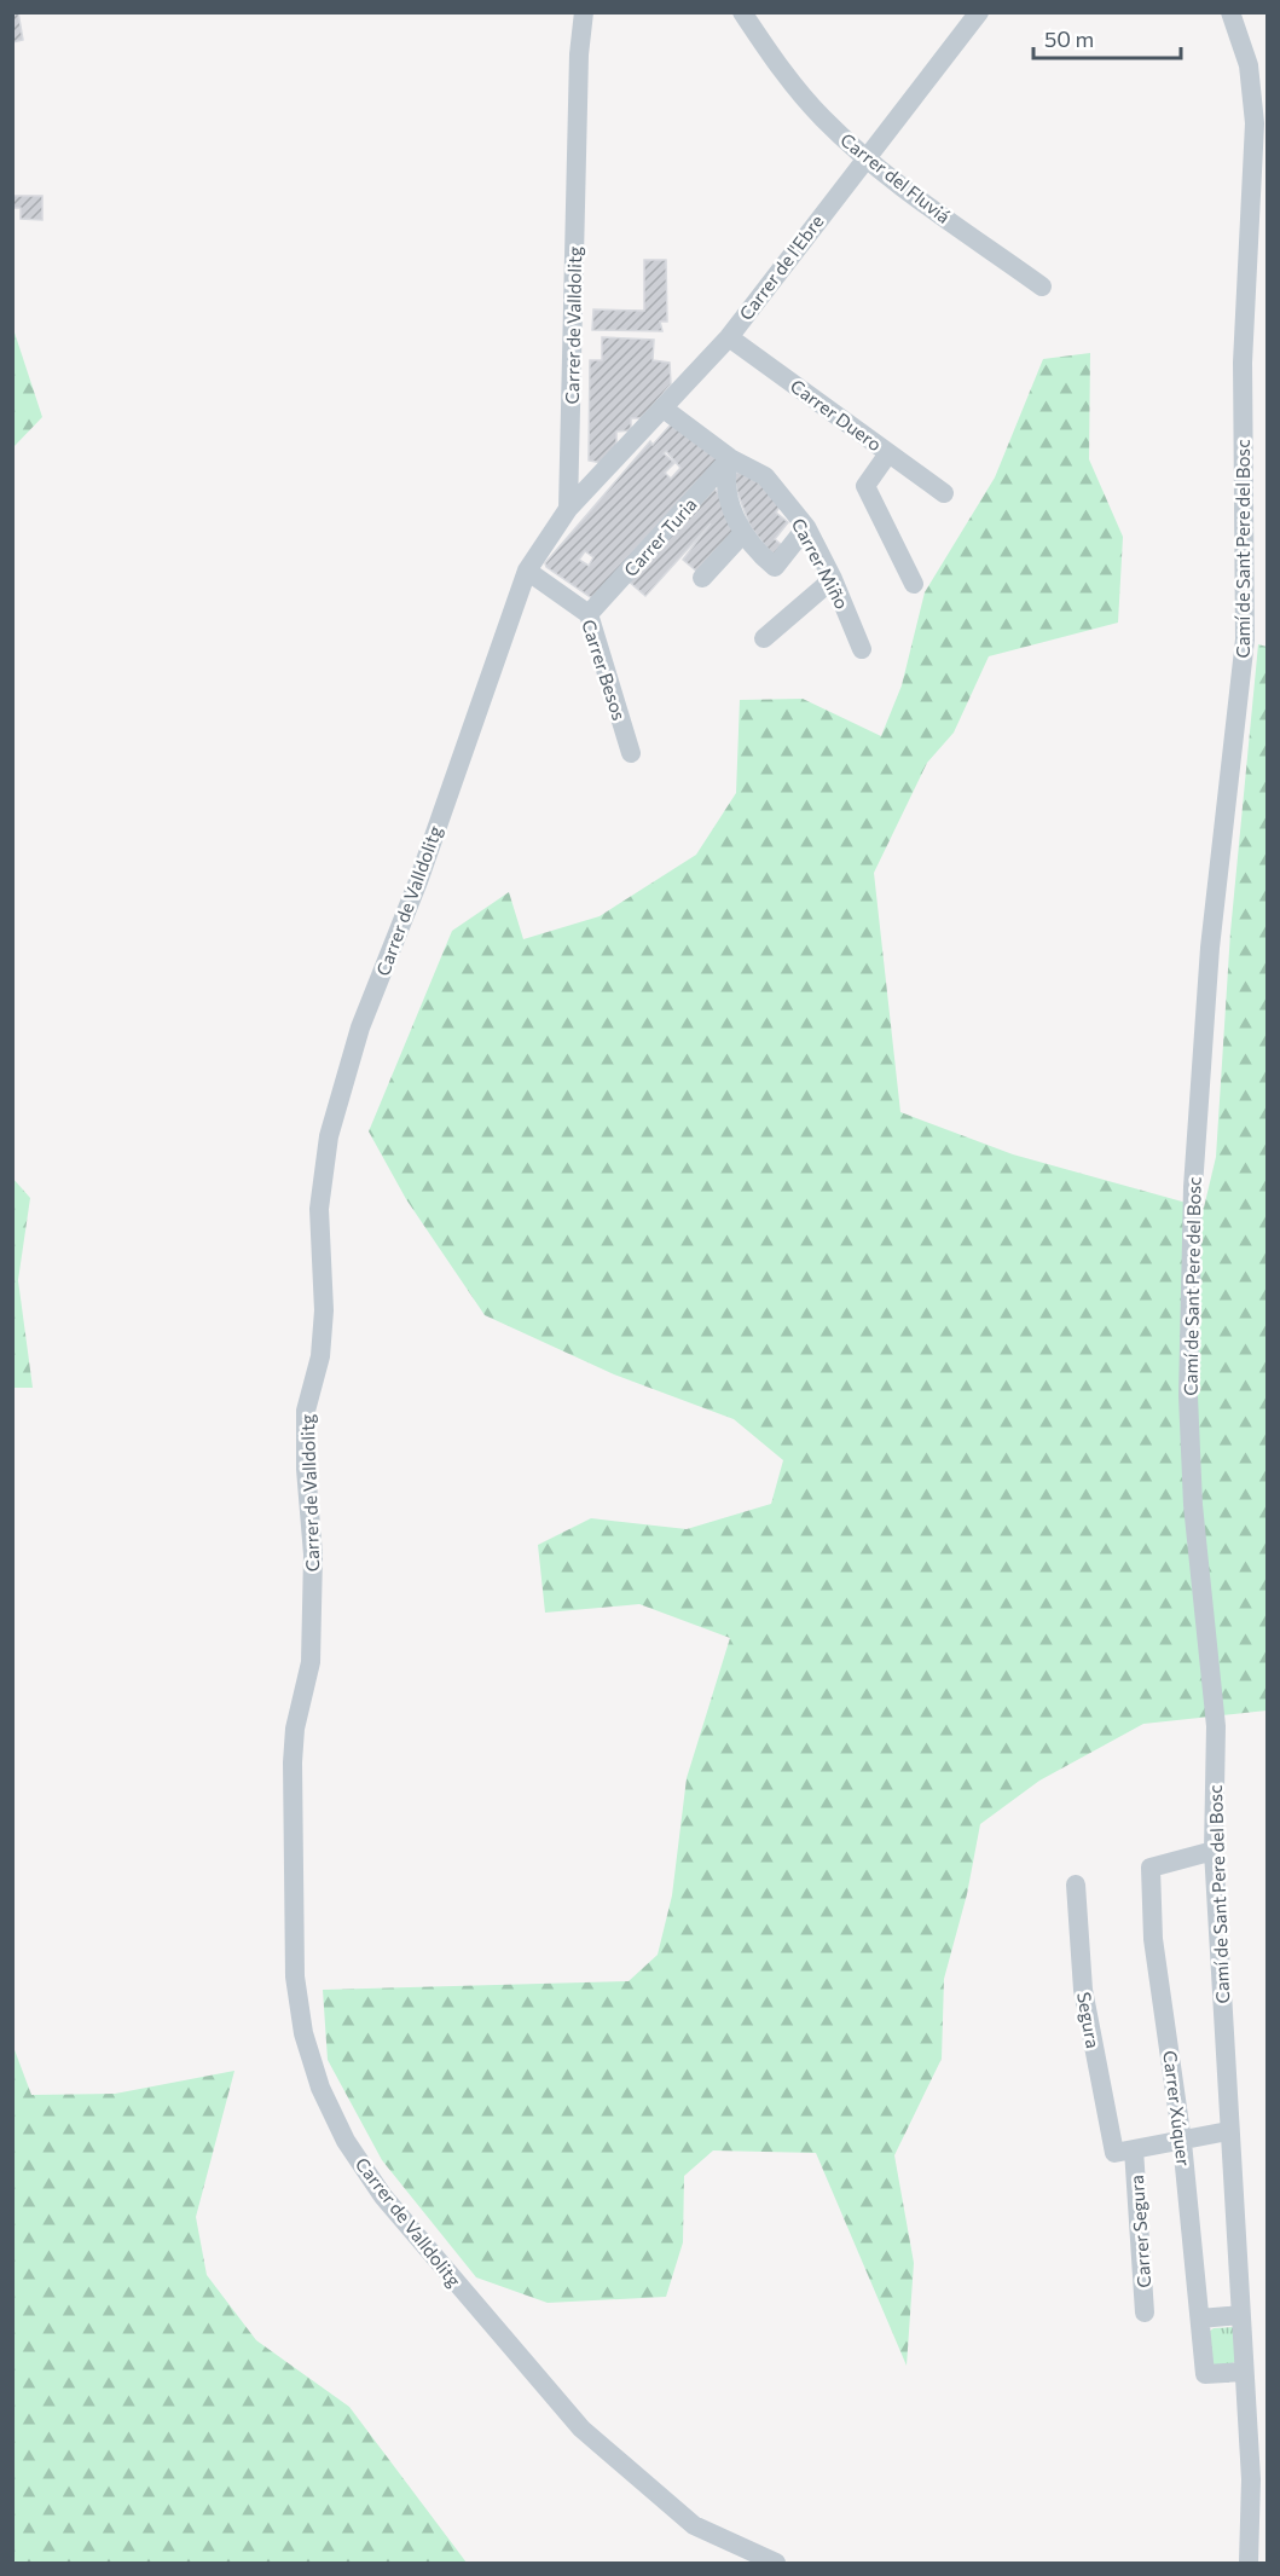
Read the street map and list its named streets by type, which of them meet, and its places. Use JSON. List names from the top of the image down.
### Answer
{
  "streets": {
    "street": [
      "Carrer del Fluviá",
      "Carrer de l'Ebre",
      "Carrer de Valldolitg",
      "Carrer Duero",
      "Carrer Turia",
      "Camí de Sant Pere del Bosc",
      "Carrer Miño",
      "Carrer Besos",
      "Segura",
      "Carrer Xúquer",
      "Carrer Segura"
    ]
  },
  "crossings": [
    ["Carrer del Fluviá", "Carrer de l'Ebre"],
    ["Carrer de l'Ebre", "Carrer de Valldolitg"],
    ["Carrer de l'Ebre", "Carrer Duero"],
    ["Carrer de l'Ebre", "Carrer Miño"],
    ["Carrer de Valldolitg", "Carrer Besos"],
    ["Carrer Turia", "Carrer Miño"],
    ["Carrer Turia", "Carrer Besos"],
    ["Camí de Sant Pere del Bosc", "Carrer Xúquer"],
    ["Segura", "Carrer Segura"]
  ],
  "scale_bar": "50 m"
}
